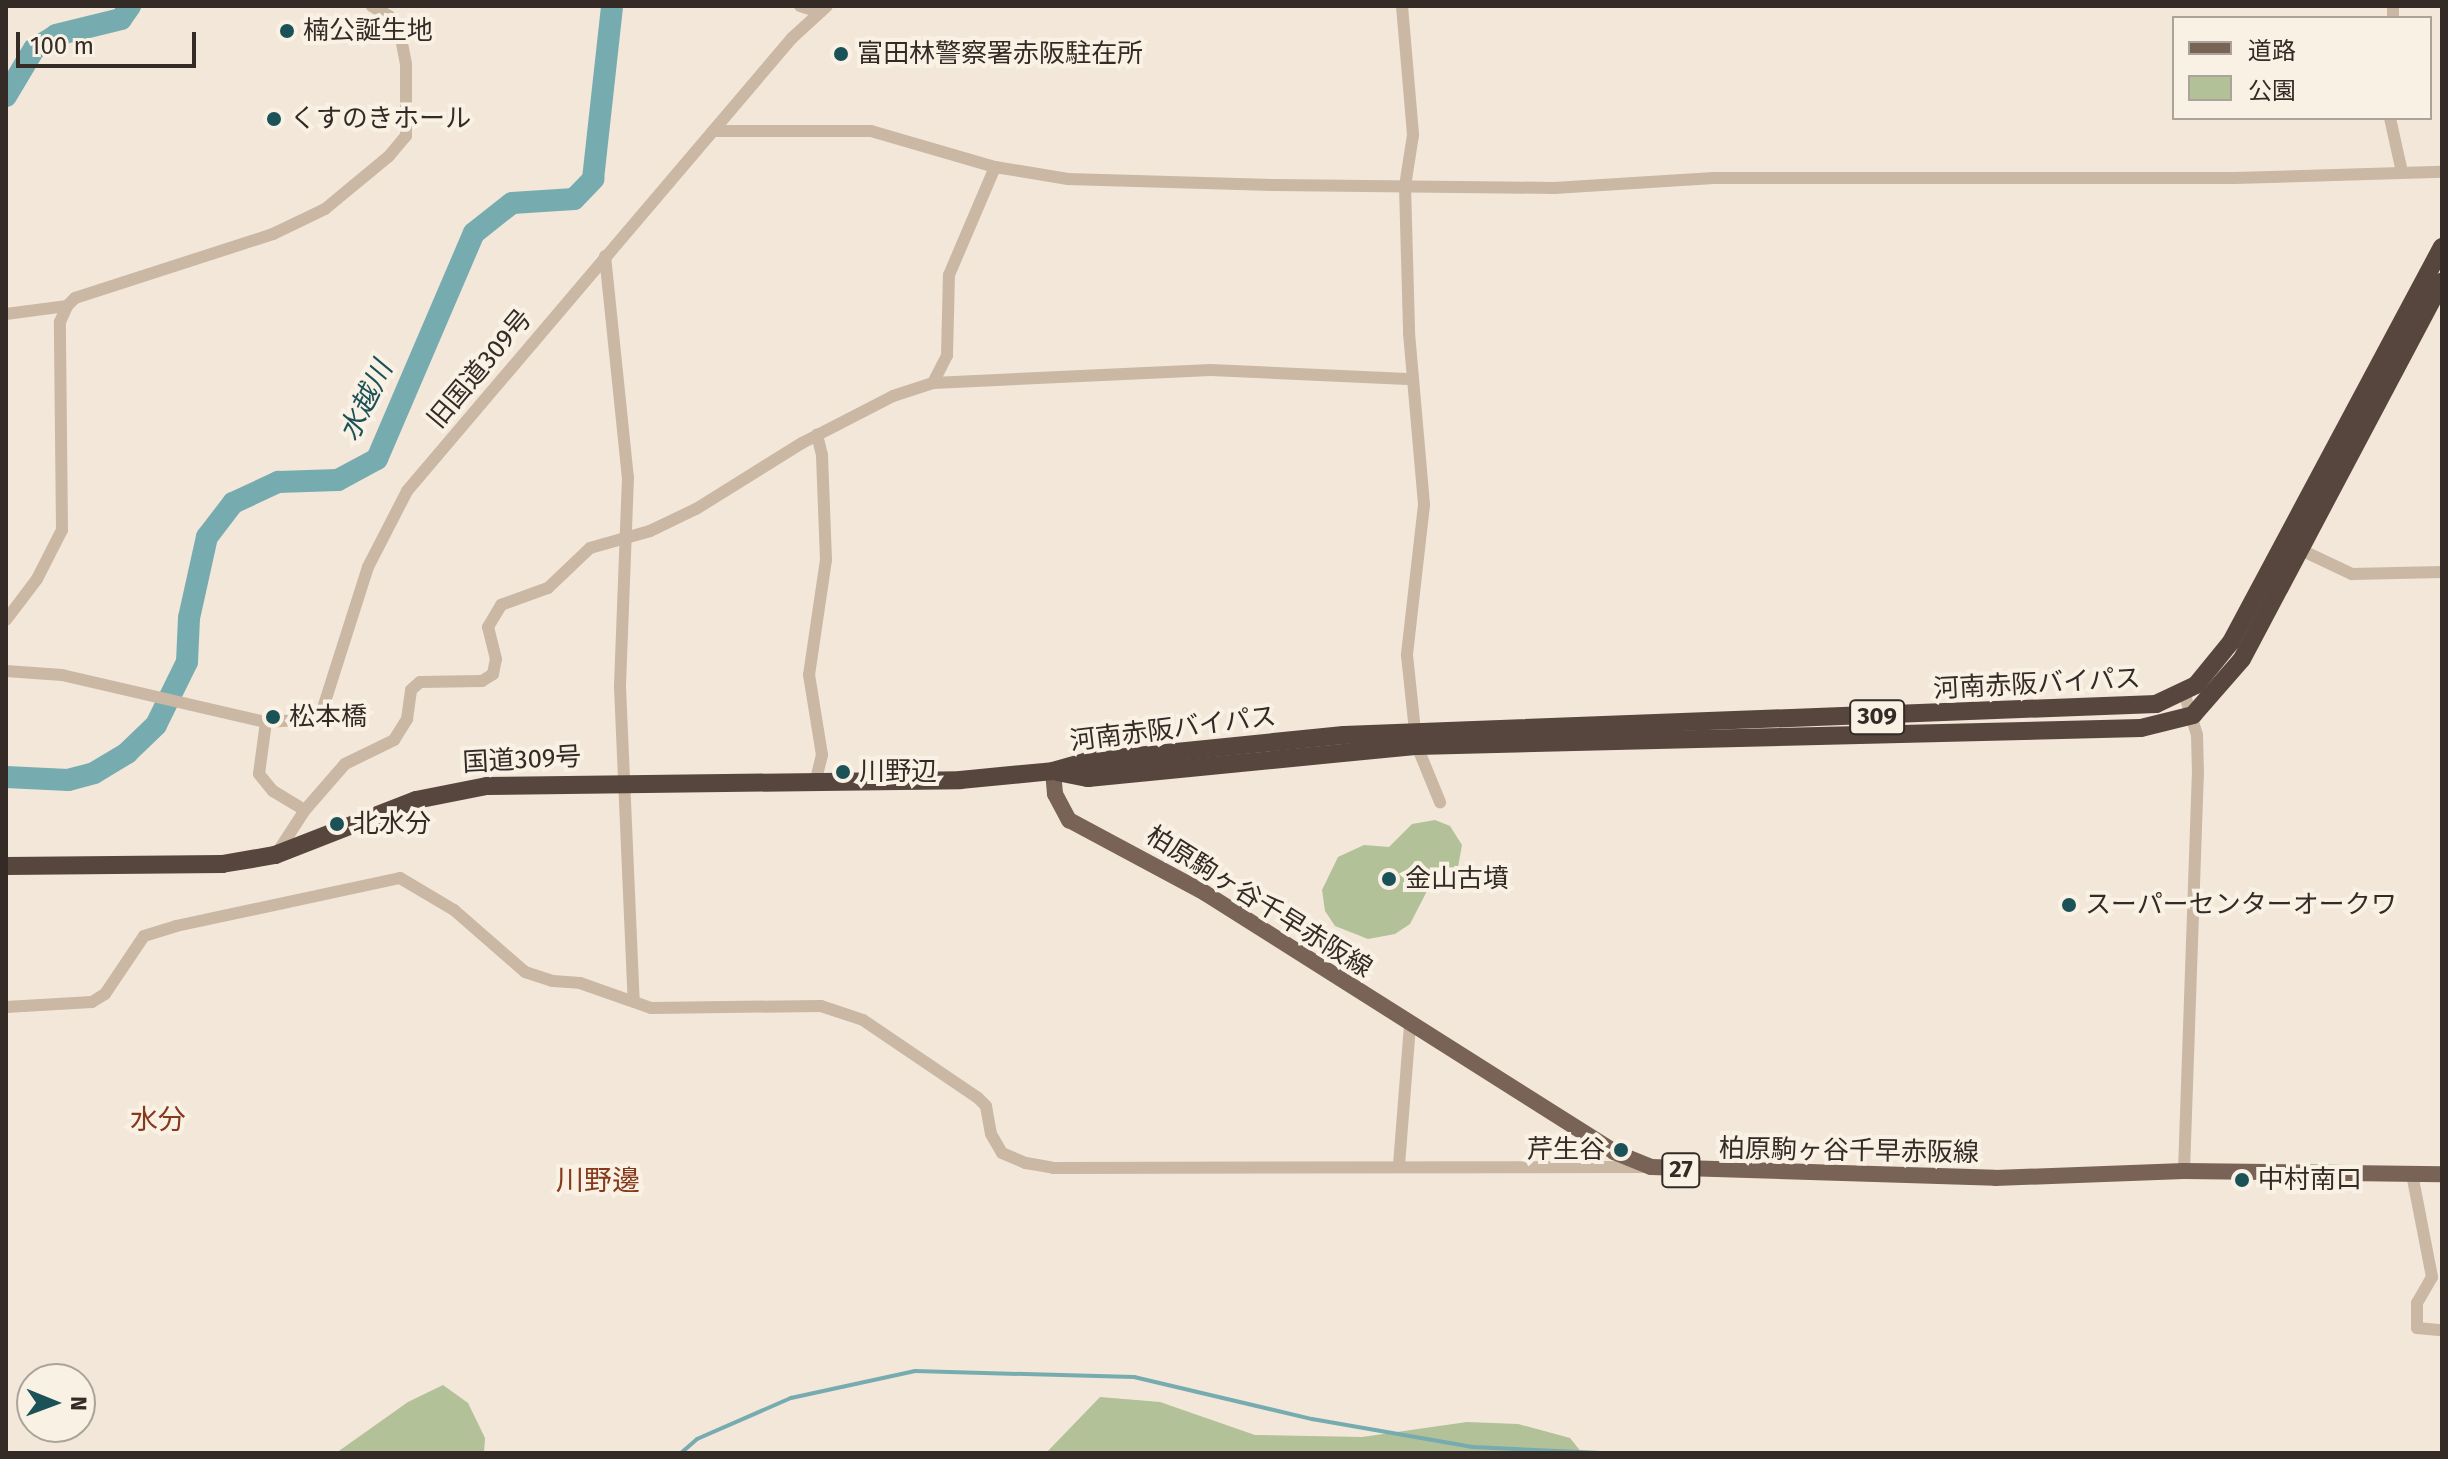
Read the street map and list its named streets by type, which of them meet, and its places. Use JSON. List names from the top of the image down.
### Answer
{
  "streets": {
    "highway": ["河南赤阪バイパス", "309", "国道309号"],
    "main road": ["柏原駒ヶ谷千早赤阪線", "27"],
    "street": ["旧国道309号"]
  },
  "crossings": [
    ["河南赤阪バイパス", "国道309号"],
    ["河南赤阪バイパス", "柏原駒ヶ谷千早赤阪線"],
    ["国道309号", "柏原駒ヶ谷千早赤阪線"]
  ],
  "districts": ["水分", "川野邊"],
  "water": ["水越川"],
  "places": [
    "楠公誕生地",
    "富田林警察署赤阪駐在所",
    "くすのきホール",
    "松本橋",
    "川野辺",
    "北水分",
    "金山古墳",
    "スーパーセンターオークワ",
    "芹生谷",
    "中村南口"
  ],
  "legend": ["道路", "公園"],
  "scale_bar": "100 m",
  "north": "right"
}
